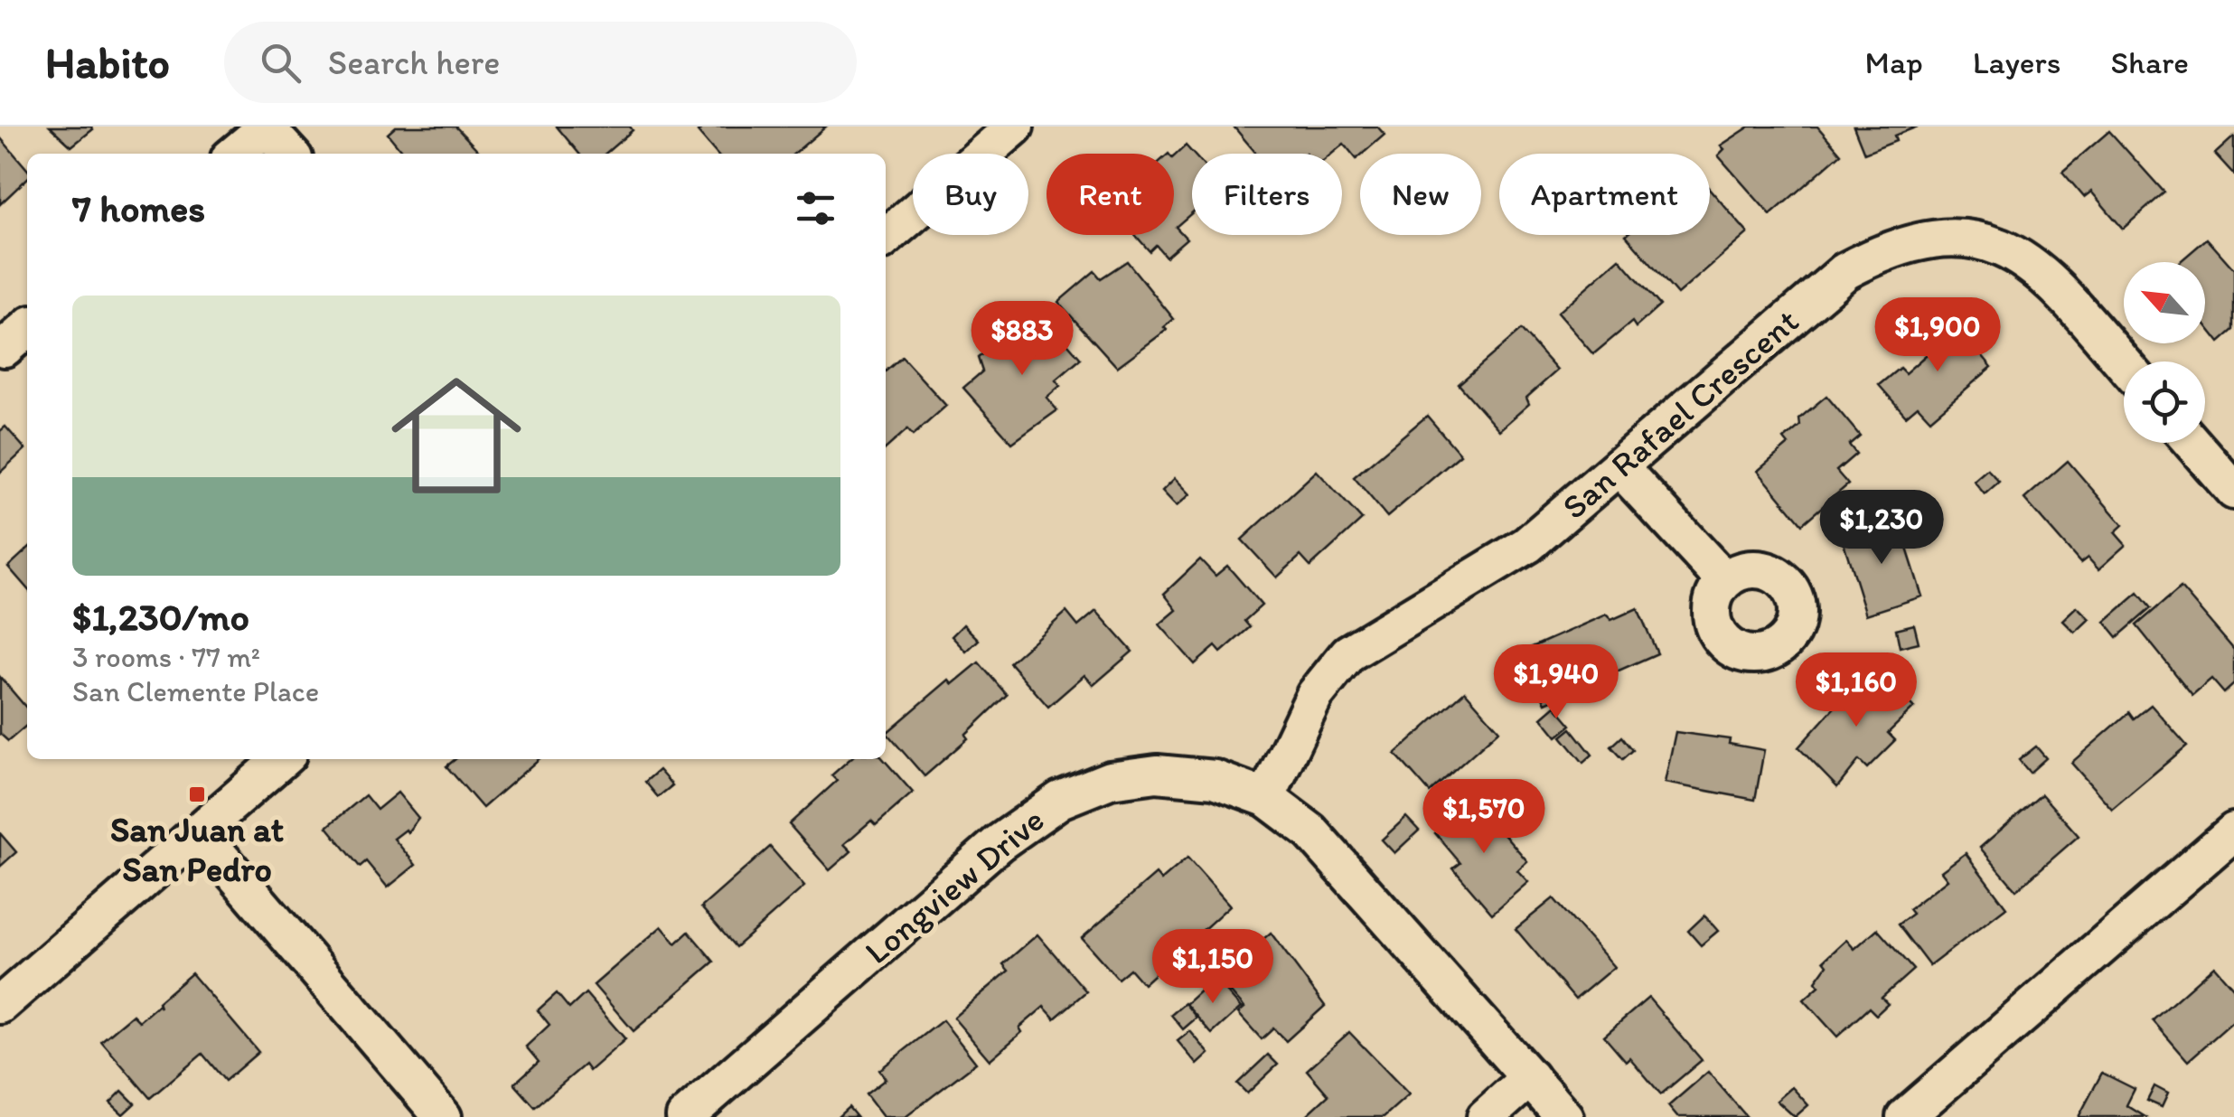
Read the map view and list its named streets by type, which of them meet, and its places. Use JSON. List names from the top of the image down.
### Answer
{
  "streets": {
    "street": ["San Rafael Crescent", "Longview Drive"]
  },
  "crossings": [
    ["San Rafael Crescent", "Longview Drive"]
  ],
  "places": {
    "transit": ["San Juan at San Pedro"]
  },
  "north": "top left",
  "page": {
    "header": "Habito",
    "search": "Search here",
    "nav": ["Map", "Layers", "Share"],
    "chip": [
      "Buy",
      "Rent",
      "Filters",
      "New",
      "Apartment"
    ],
    "heading": "7 homes",
    "list": [
      {
        "name": "$1,230/mo",
        "note": "3 rooms · 77 m² · San Clemente Place"
      }
    ],
    "price": [
      "$1,900",
      "$883",
      "$1,230",
      "$1,940",
      "$1,160",
      "$1,570",
      "$1,150"
    ]
  }
}
